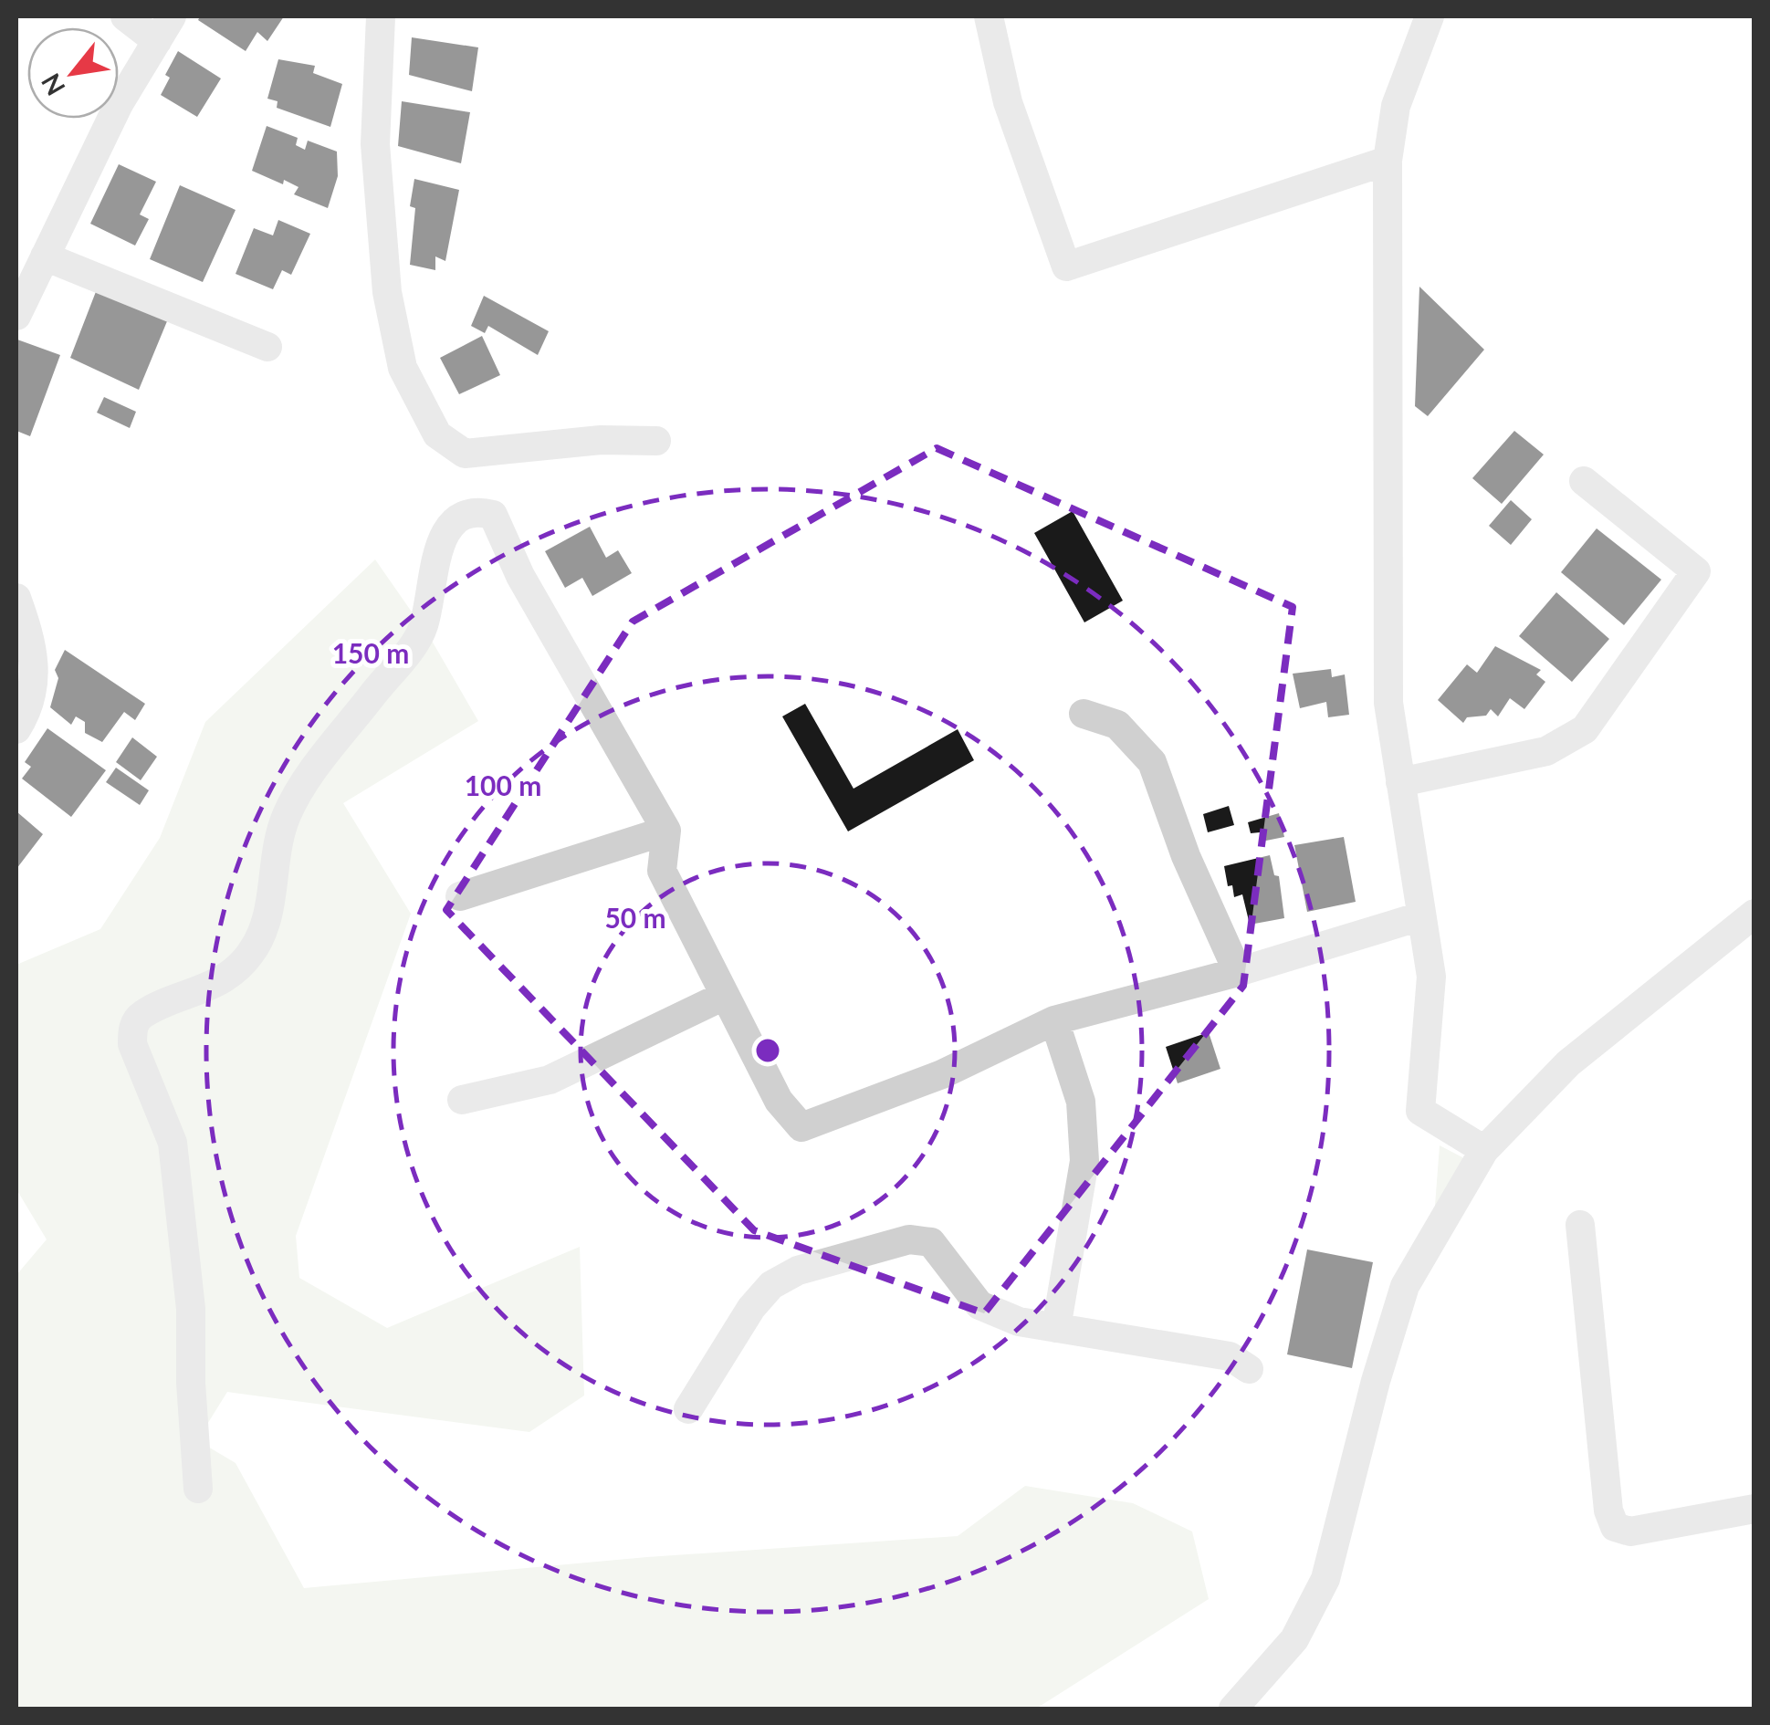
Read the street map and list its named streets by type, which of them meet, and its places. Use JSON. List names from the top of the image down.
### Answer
{
  "north": "bottom left",
  "rings": ["150 m", "100 m", "50 m"]
}
